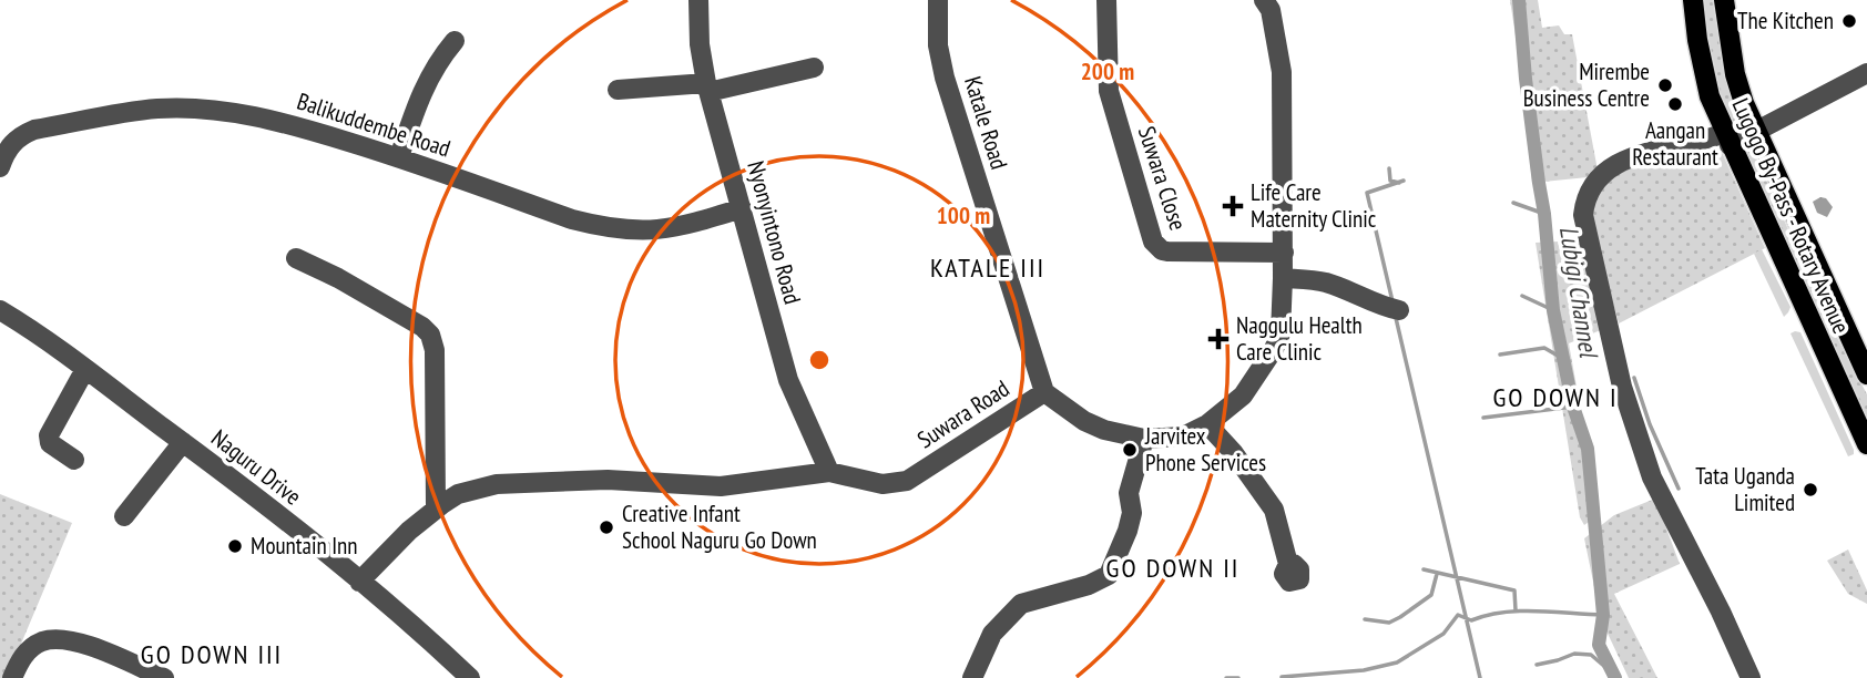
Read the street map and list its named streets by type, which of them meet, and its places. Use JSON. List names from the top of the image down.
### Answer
{
  "streets": {
    "main road": ["Lugogo By-Pass - Rotary Avenue"],
    "street": [
      "Katale Road",
      "Balikuddembe Road",
      "Suwara Close",
      "Nyonyintono Road",
      "Suwara Road",
      "Naguru Drive"
    ]
  },
  "crossings": [
    ["Katale Road", "Suwara Road"],
    ["Balikuddembe Road", "Nyonyintono Road"],
    ["Suwara Close", "Suwara Road"],
    ["Nyonyintono Road", "Suwara Road"],
    ["Suwara Road", "Naguru Drive"]
  ],
  "districts": [
    "KATALE III",
    "GO DOWN I",
    "GO DOWN II",
    "GO DOWN III"
  ],
  "water": ["Lubigi Channel"],
  "places": {
    "other": [
      "The Kitchen",
      "Mirembe Business Centre",
      "Aangan Restaurant",
      "Jarvitex Phone Services",
      "Tata Uganda Limited",
      "Creative Infant School Naguru Go Down",
      "Mountain Inn"
    ],
    "health": ["Life Care Maternity Clinic", "Naggulu Health Care Clinic"]
  },
  "rings": ["200 m", "100 m"]
}
